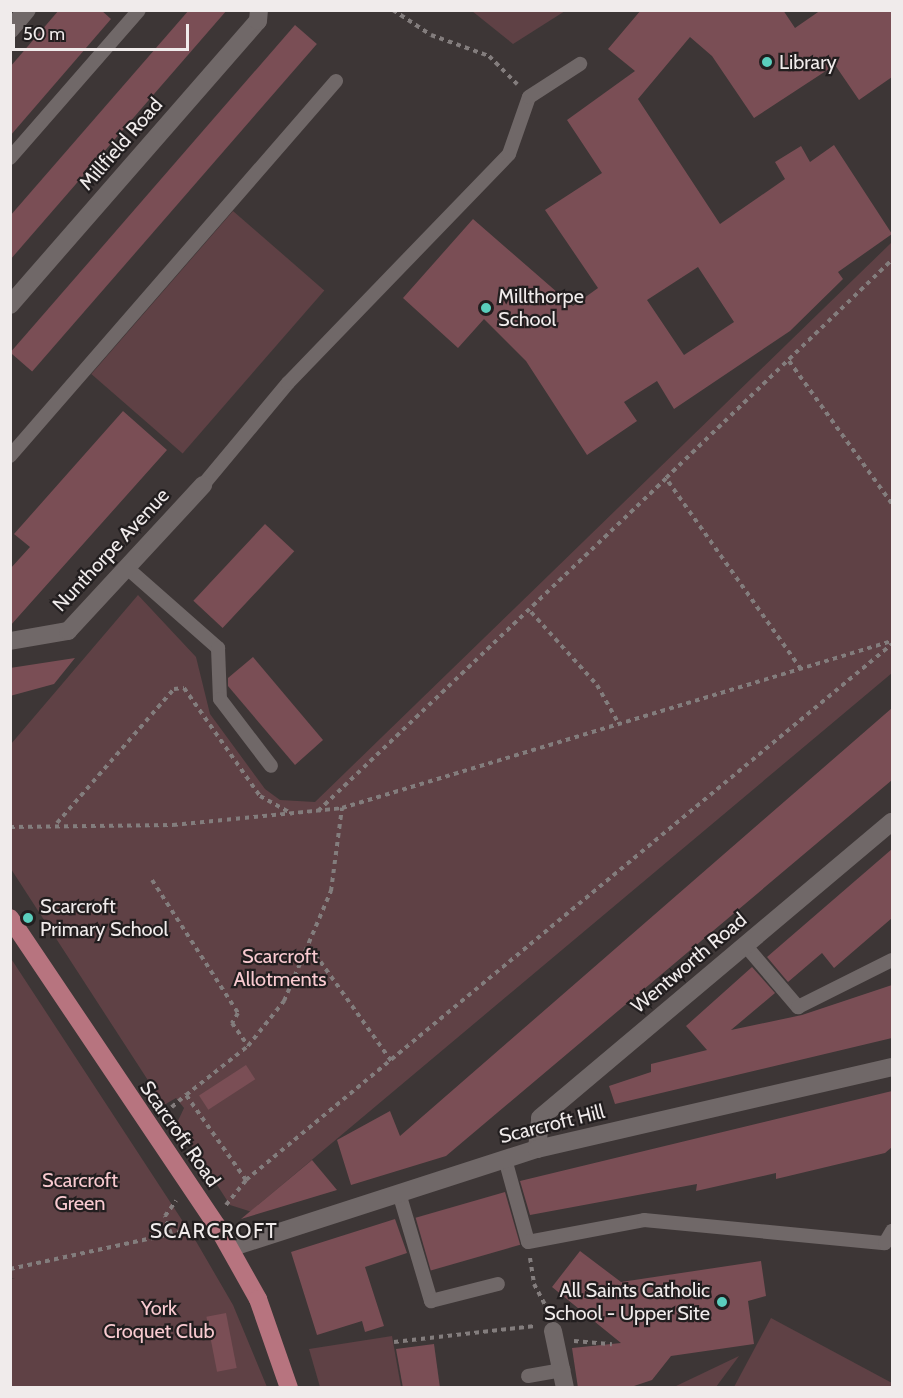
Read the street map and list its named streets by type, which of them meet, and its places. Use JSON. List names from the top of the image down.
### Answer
{
  "streets": {
    "main road": ["Scarcroft Road"],
    "street": [
      "Millfield Road",
      "Nunthorpe Avenue",
      "Wentworth Road",
      "Scarcroft Hill"
    ]
  },
  "crossings": [
    ["Wentworth Road", "Scarcroft Hill"],
    ["Scarcroft Hill", "Scarcroft Road"]
  ],
  "districts": ["SCARCROFT"],
  "parks": ["Scarcroft Allotments", "Scarcroft Green", "York Croquet Club"],
  "places": [
    "Library",
    "Millthorpe School",
    "Scarcroft Primary School",
    "All Saints Catholic School - Upper Site"
  ],
  "scale_bar": "50 m"
}
